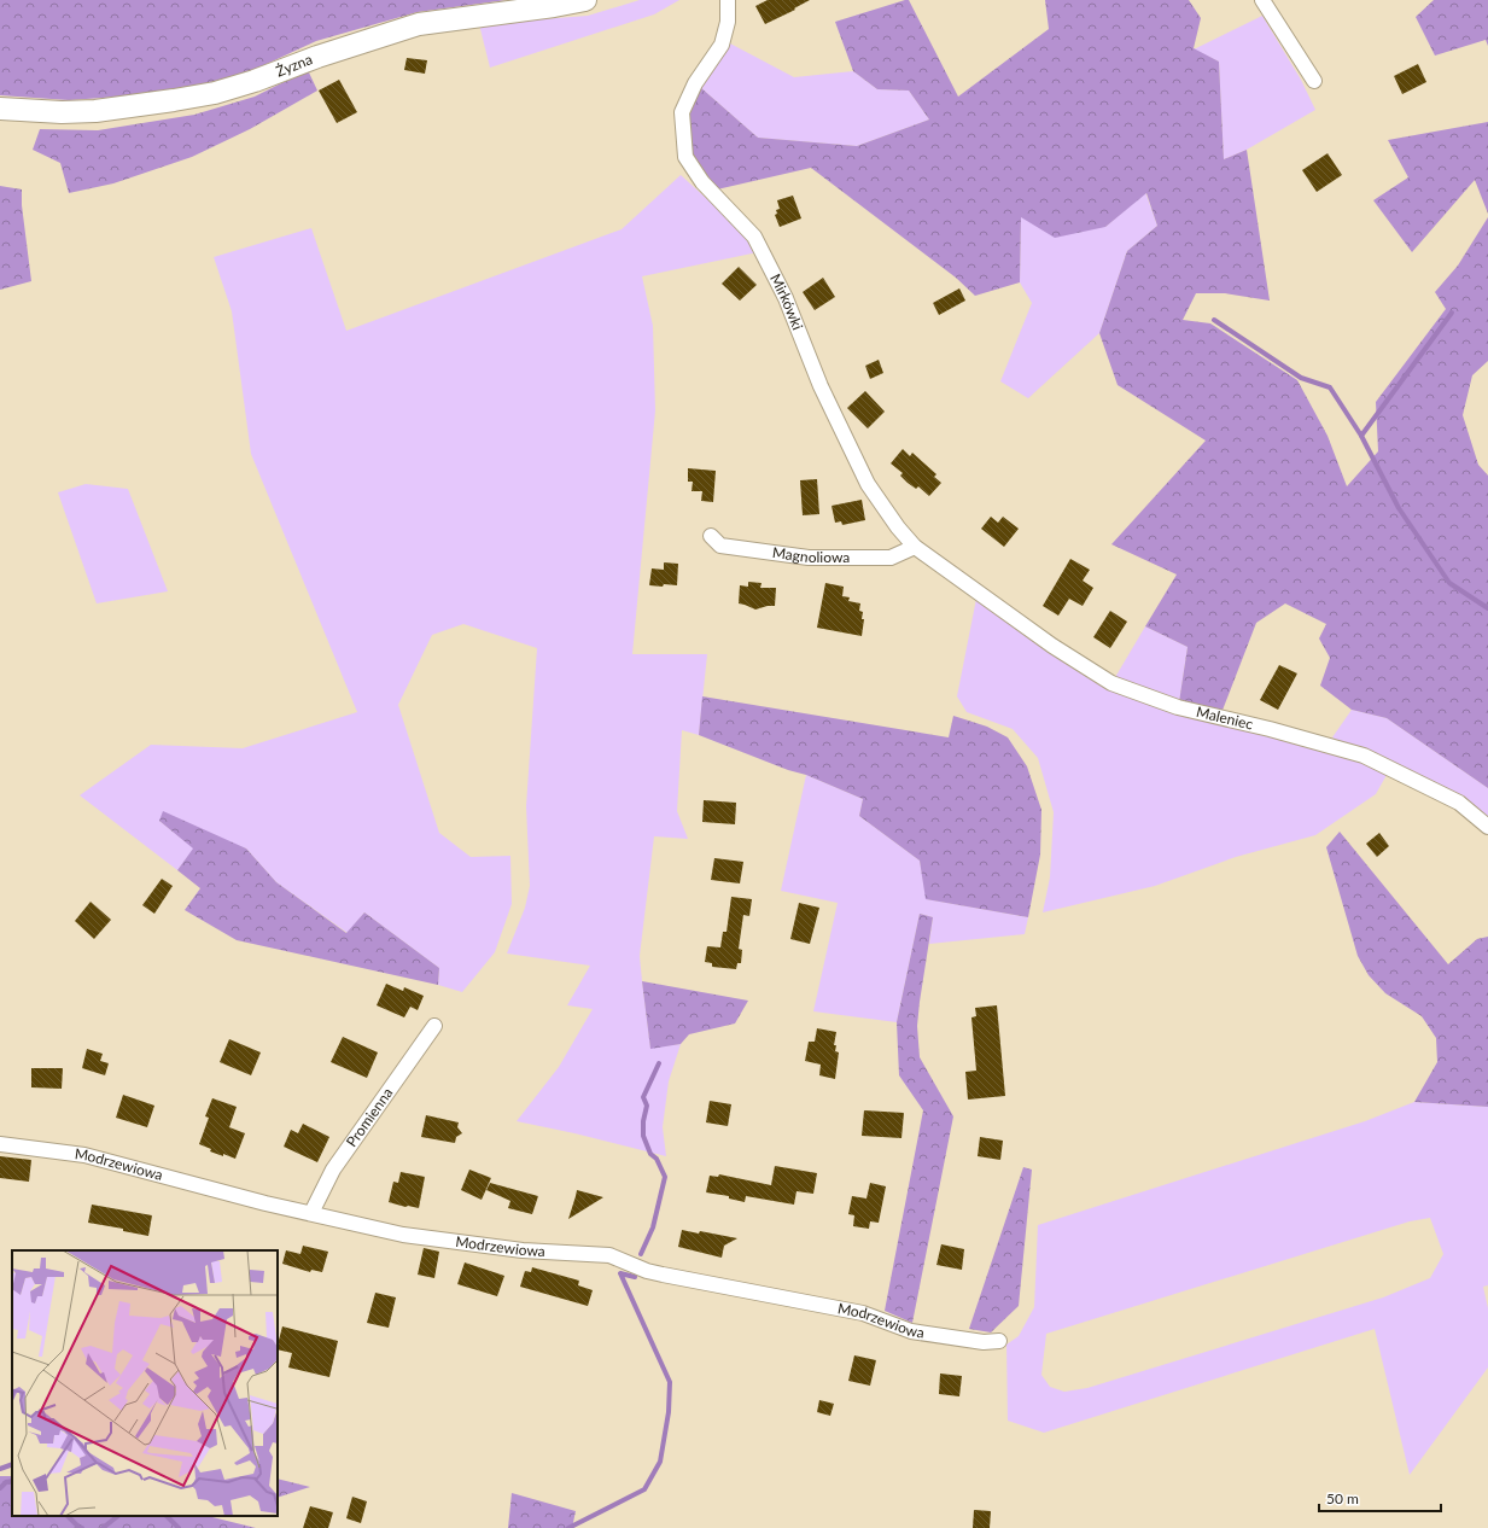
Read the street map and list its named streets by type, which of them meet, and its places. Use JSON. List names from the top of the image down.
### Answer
{
  "streets": {
    "street": [
      "Żyzna",
      "Mirkówki",
      "Magnoliowa",
      "Maleniec",
      "Promienna",
      "Modrzewiowa"
    ]
  },
  "crossings": [
    ["Mirkówki", "Magnoliowa"],
    ["Mirkówki", "Maleniec"],
    ["Promienna", "Modrzewiowa"]
  ],
  "scale_bar": "50 m"
}
